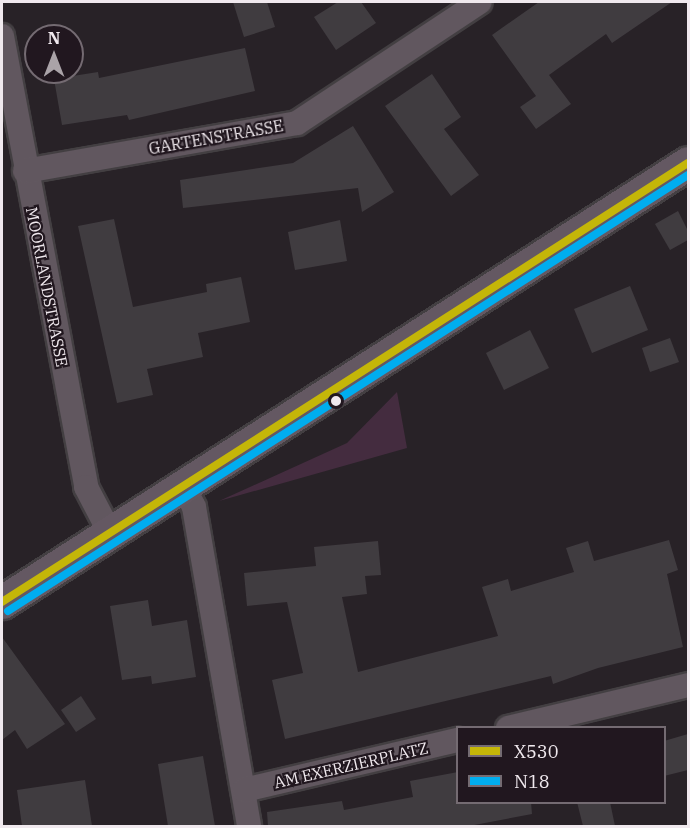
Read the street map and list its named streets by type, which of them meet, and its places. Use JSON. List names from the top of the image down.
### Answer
{
  "streets": {
    "street": ["GARTENSTRASSE", "MOORLANDSTRASSE", "AM EXERZIERPLATZ"]
  },
  "crossings": [
    ["GARTENSTRASSE", "MOORLANDSTRASSE"]
  ],
  "lines": ["transit line X530", "transit line N18"],
  "legend": ["X530", "N18"],
  "north": "top"
}
